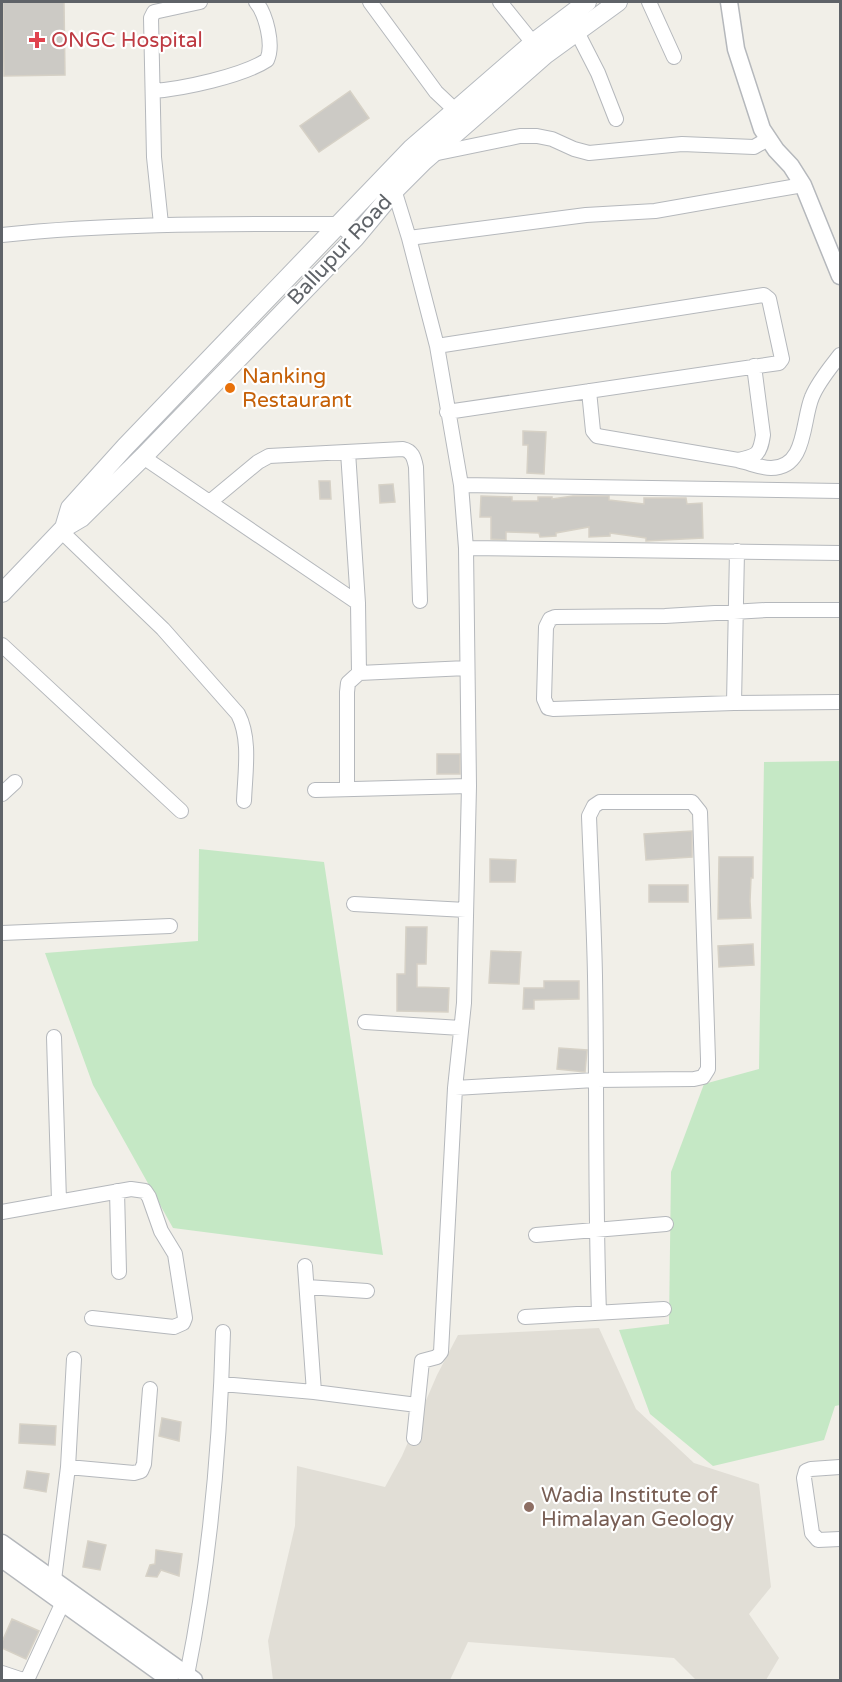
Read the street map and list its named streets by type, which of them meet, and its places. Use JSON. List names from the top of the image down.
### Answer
{
  "streets": {
    "main road": ["Ballupur Road"]
  },
  "places": {
    "health": ["ONGC Hospital"],
    "other": ["Nanking Restaurant", "Wadia Institute of Himalayan Geology"]
  }
}
